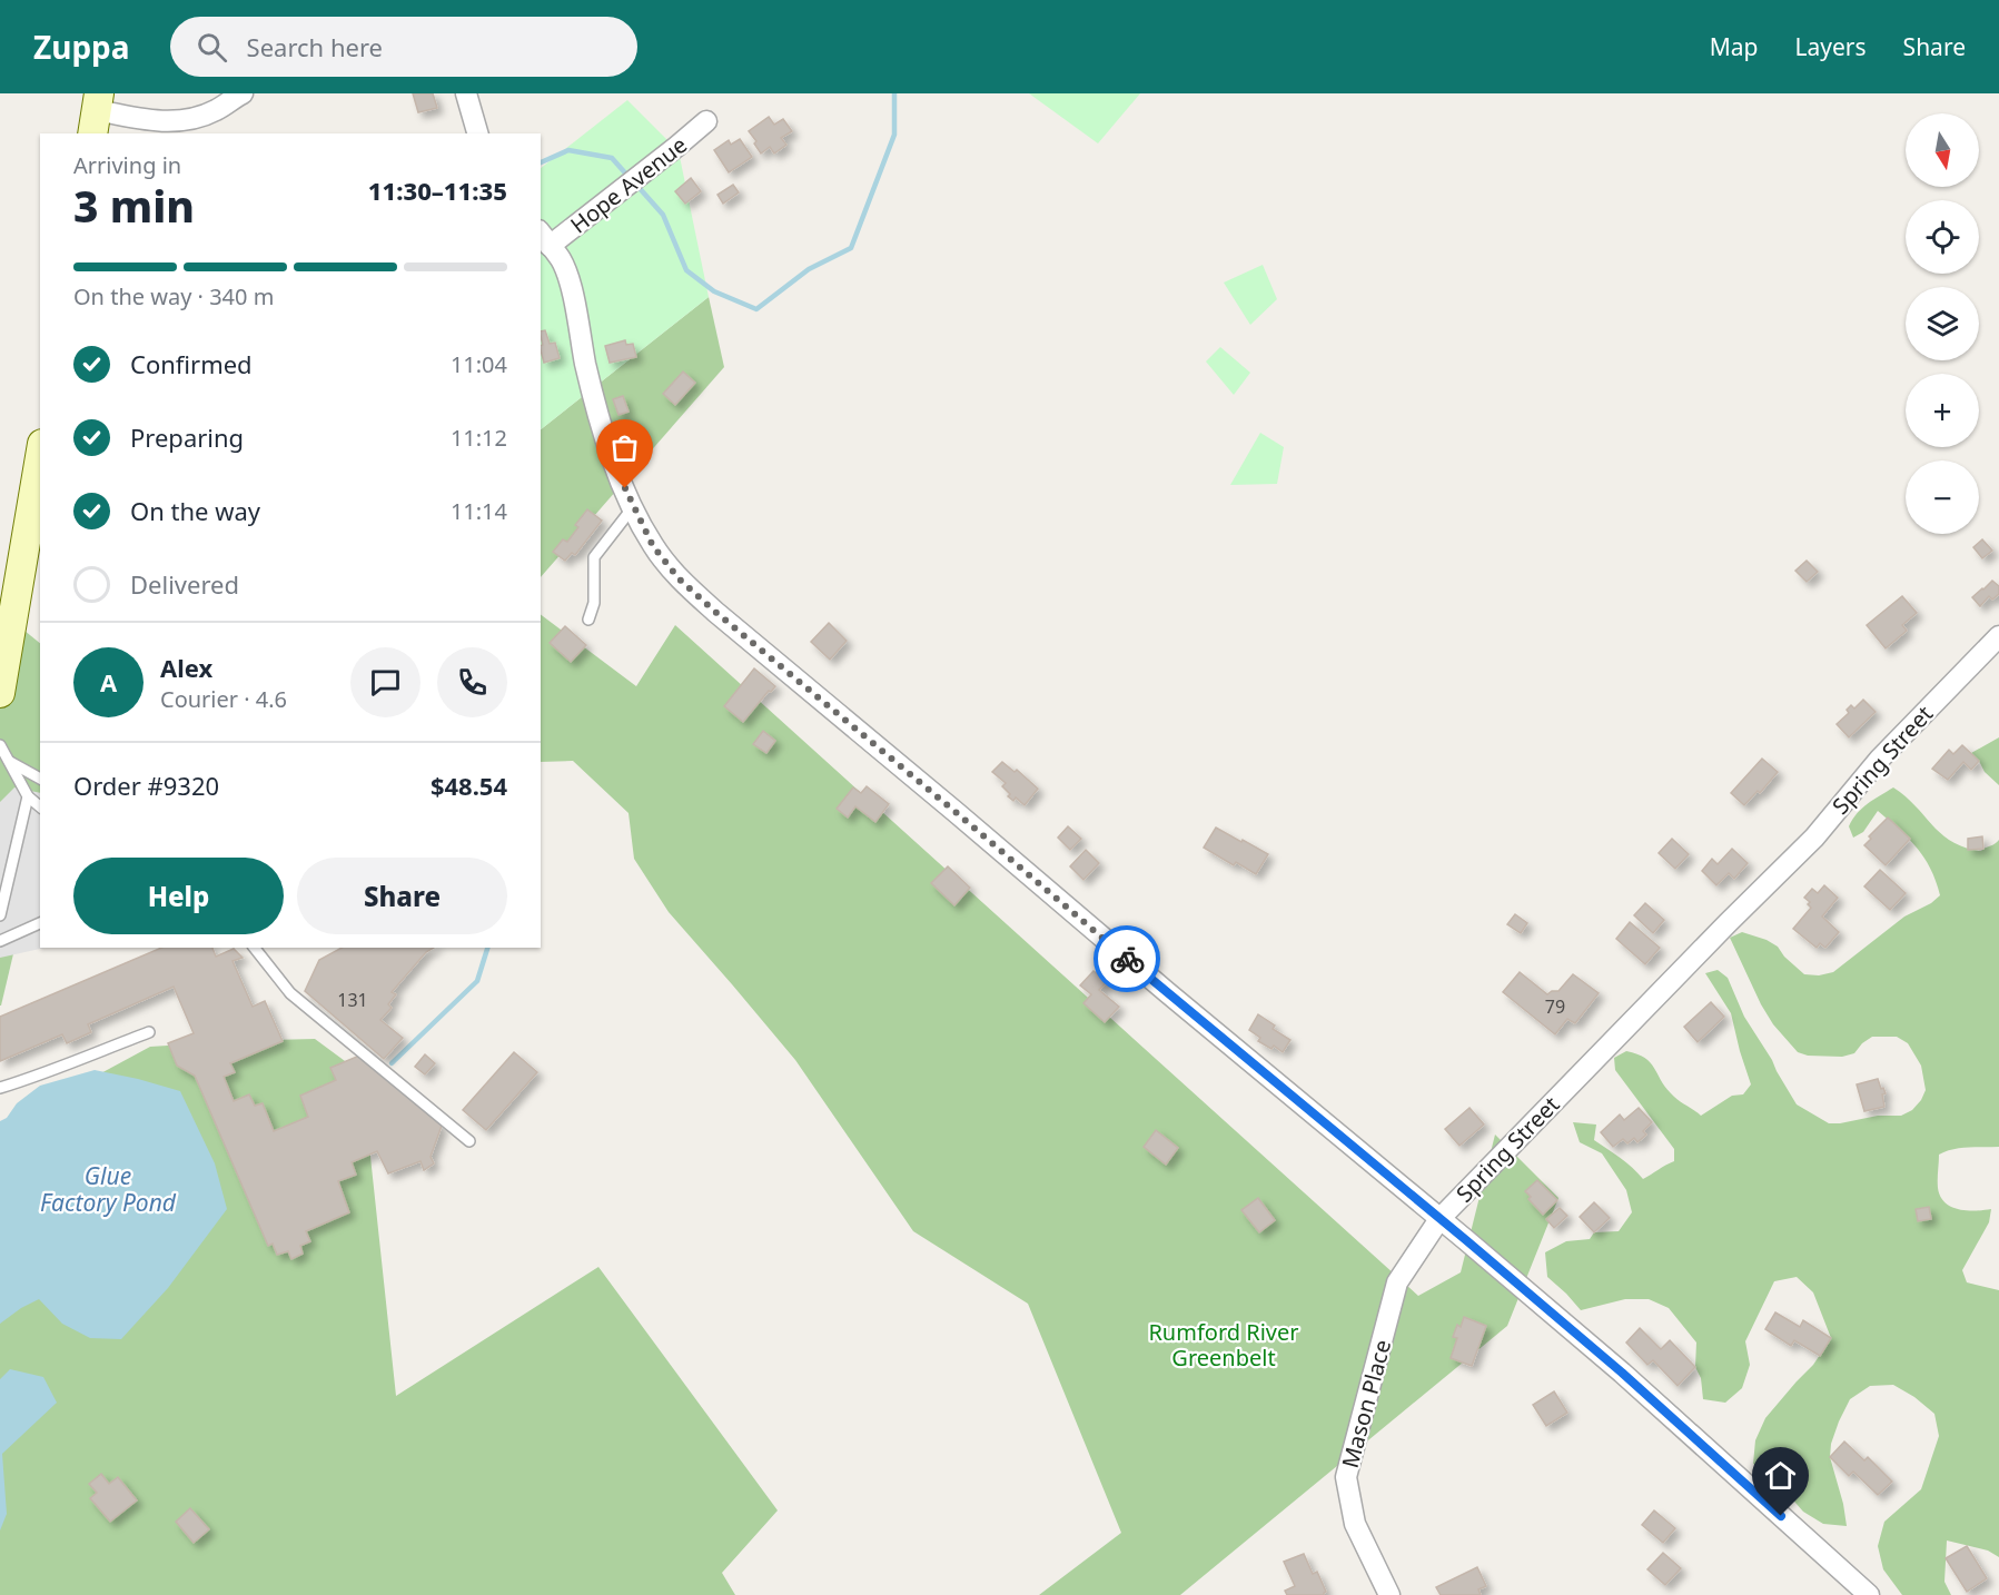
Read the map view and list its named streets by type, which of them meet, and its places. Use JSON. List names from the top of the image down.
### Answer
{
  "streets": {
    "street": ["Hope Avenue", "Spring Street", "Mason Place"]
  },
  "crossings": [
    ["Hope Avenue", "Spring Street"],
    ["Spring Street", "Mason Place"]
  ],
  "water": ["Glue Factory Pond"],
  "parks": ["Rumford River Greenbelt"],
  "house_numbers": ["131", "79"],
  "north": "bottom",
  "page": {
    "header": "Zuppa",
    "search": "Search here",
    "nav": ["Map", "Layers", "Share"],
    "map_buttons": ["+", "−"],
    "heading": ["3 min", "Arriving in", "11:30–11:35"],
    "panel": [
      "Alex",
      "Courier · 4.6",
      "Order #9320",
      "$48.54"
    ],
    "bar": "On the way · 340 m",
    "list": [
      ["Confirmed", "11:04"],
      ["Preparing", "11:12"],
      ["On the way", "11:14"],
      "Delivered"
    ],
    "round": "A",
    "buttons": ["Help", "Share"]
  }
}
